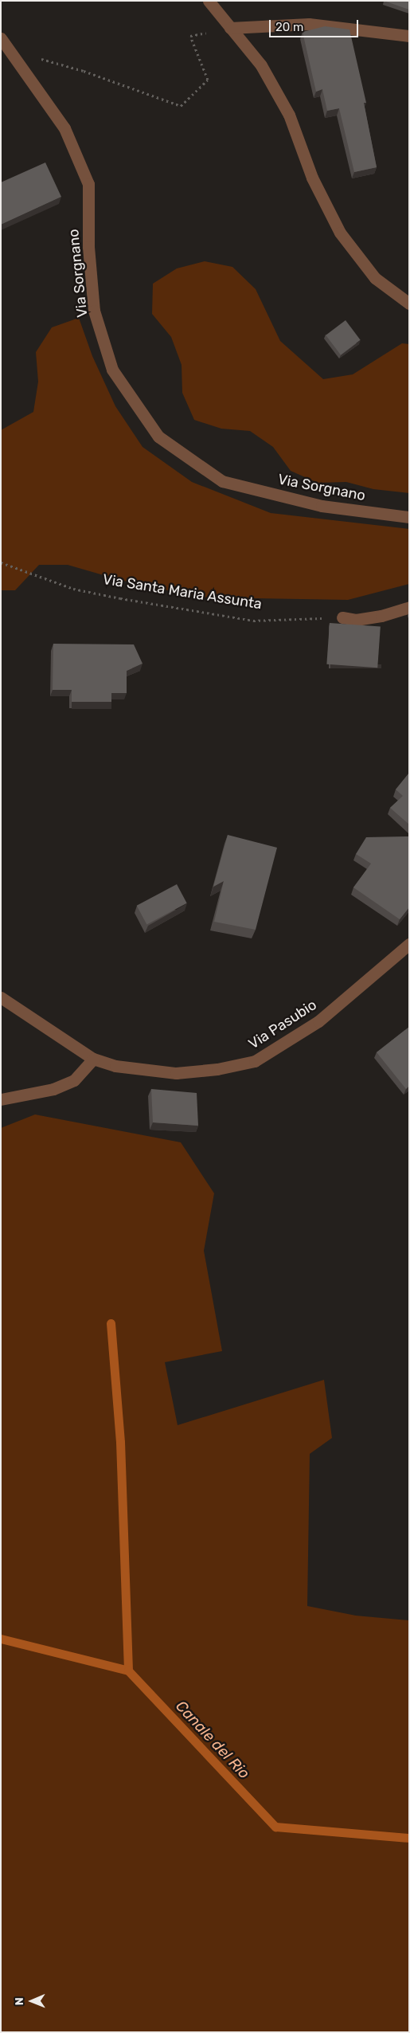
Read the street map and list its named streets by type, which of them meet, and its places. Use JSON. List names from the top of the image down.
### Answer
{
  "streets": {
    "street": ["Via Sorgnano", "Via Pasubio"],
    "path": ["Via Santa Maria Assunta"]
  },
  "water": ["Canale del Rio"],
  "scale_bar": "20 m",
  "north": "left"
}
